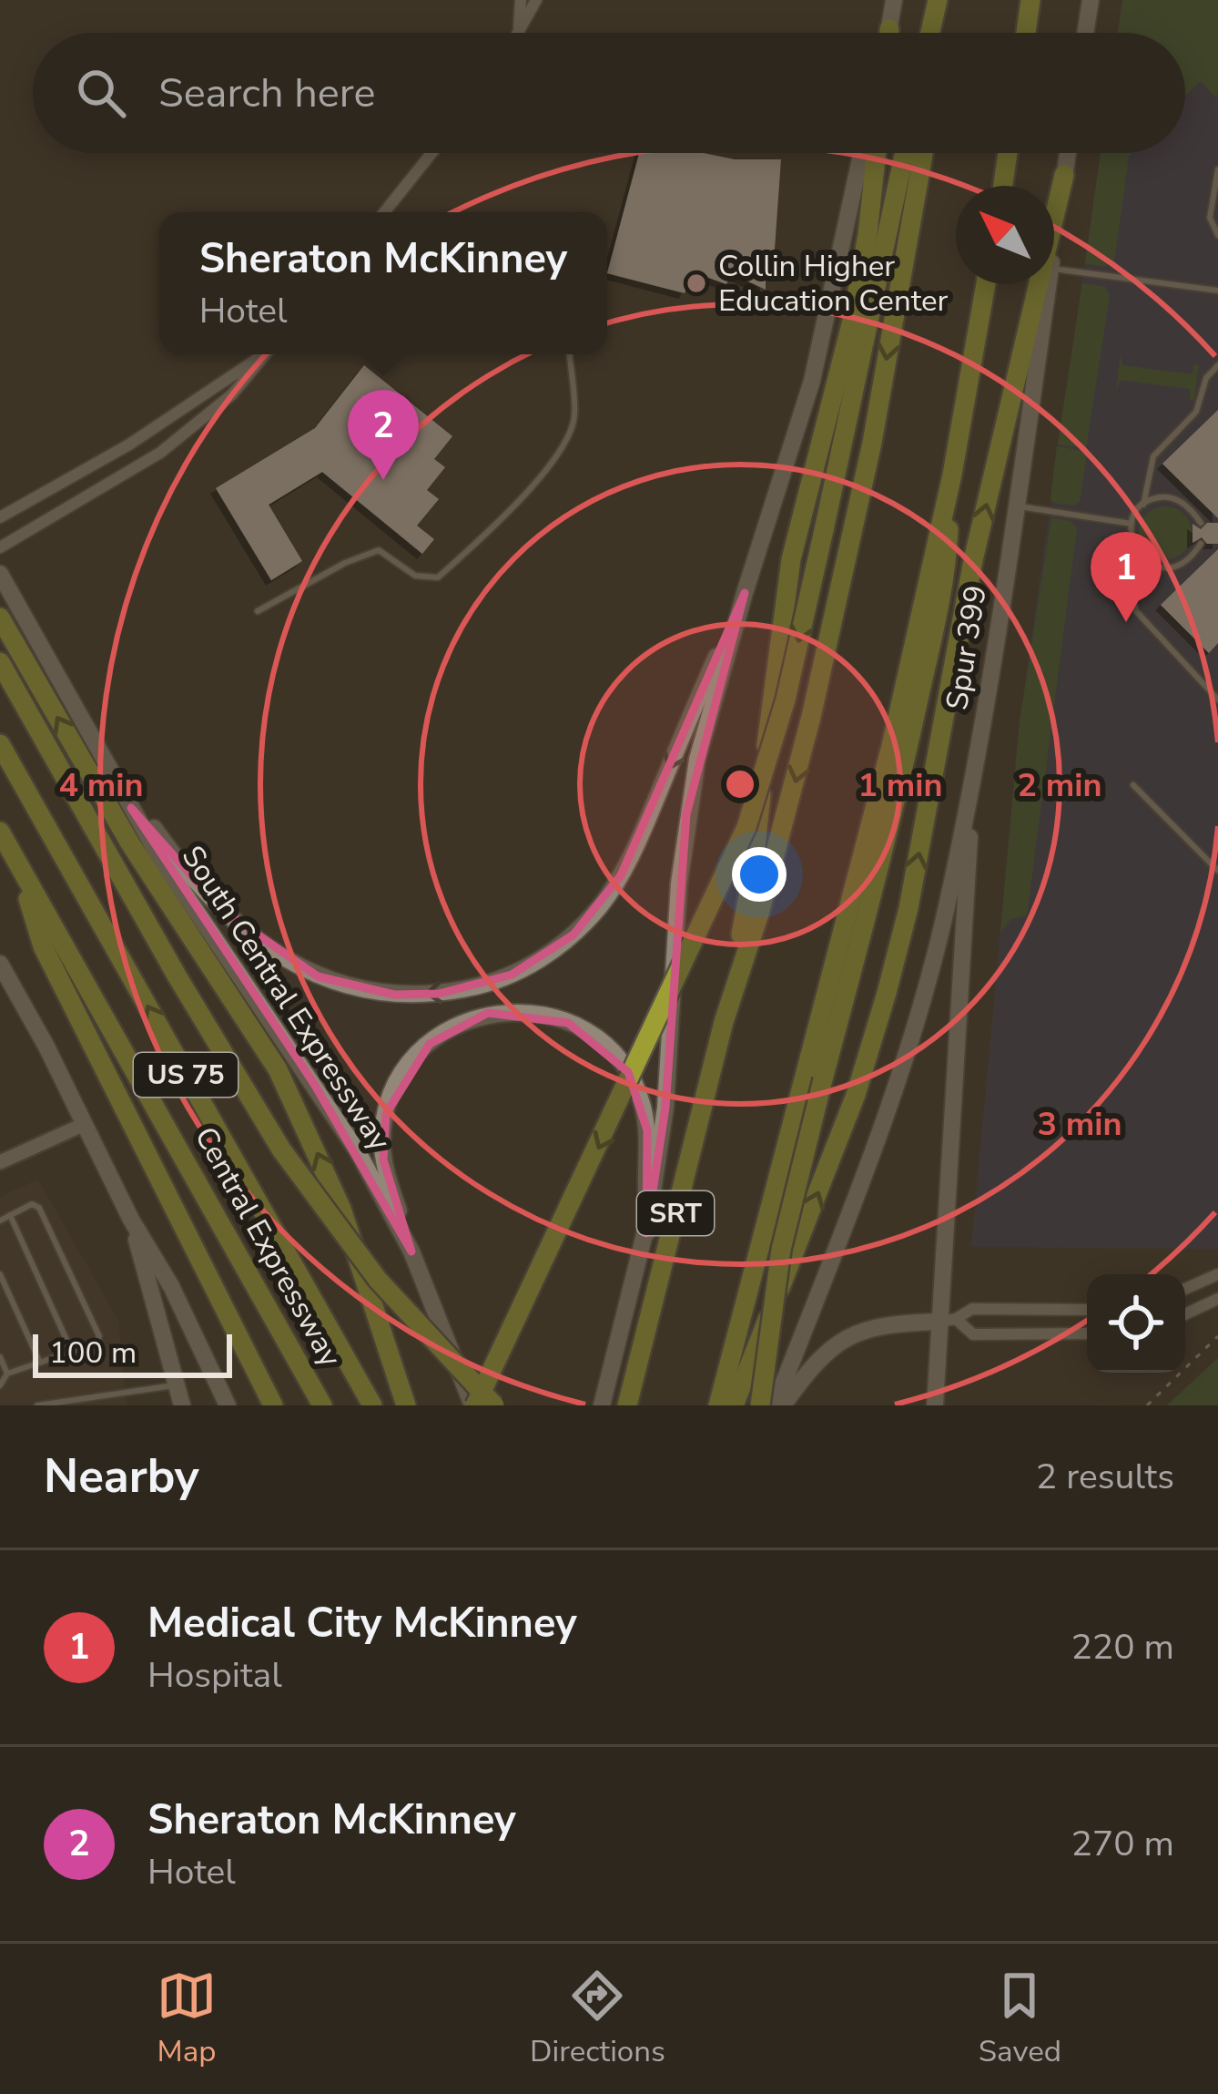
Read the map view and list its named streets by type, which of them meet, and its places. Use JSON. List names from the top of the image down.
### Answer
{
  "streets": {
    "highway": ["US 75", "SRT", "Central Expressway"],
    "main road": ["Spur 399", "South Central Expressway"]
  },
  "places": ["Collin Higher Education Center"],
  "scale_bar": "100 m",
  "north": "top left",
  "page": {
    "search": "Search here",
    "popup": ["Sheraton McKinney", "Hotel"],
    "pins": ["2", "1"],
    "scale": "100 m",
    "heading": ["Nearby", "2 results"],
    "list": [
      {
        "mark": "1",
        "name": "Medical City McKinney",
        "note": "Hospital",
        "value": "220 m"
      },
      {
        "mark": "2",
        "name": "Sheraton McKinney",
        "note": "Hotel",
        "value": "270 m"
      }
    ],
    "nav": ["Map", "Directions", "Saved"]
  },
  "rings": [
    "1 min",
    "2 min",
    "4 min",
    "3 min"
  ]
}
